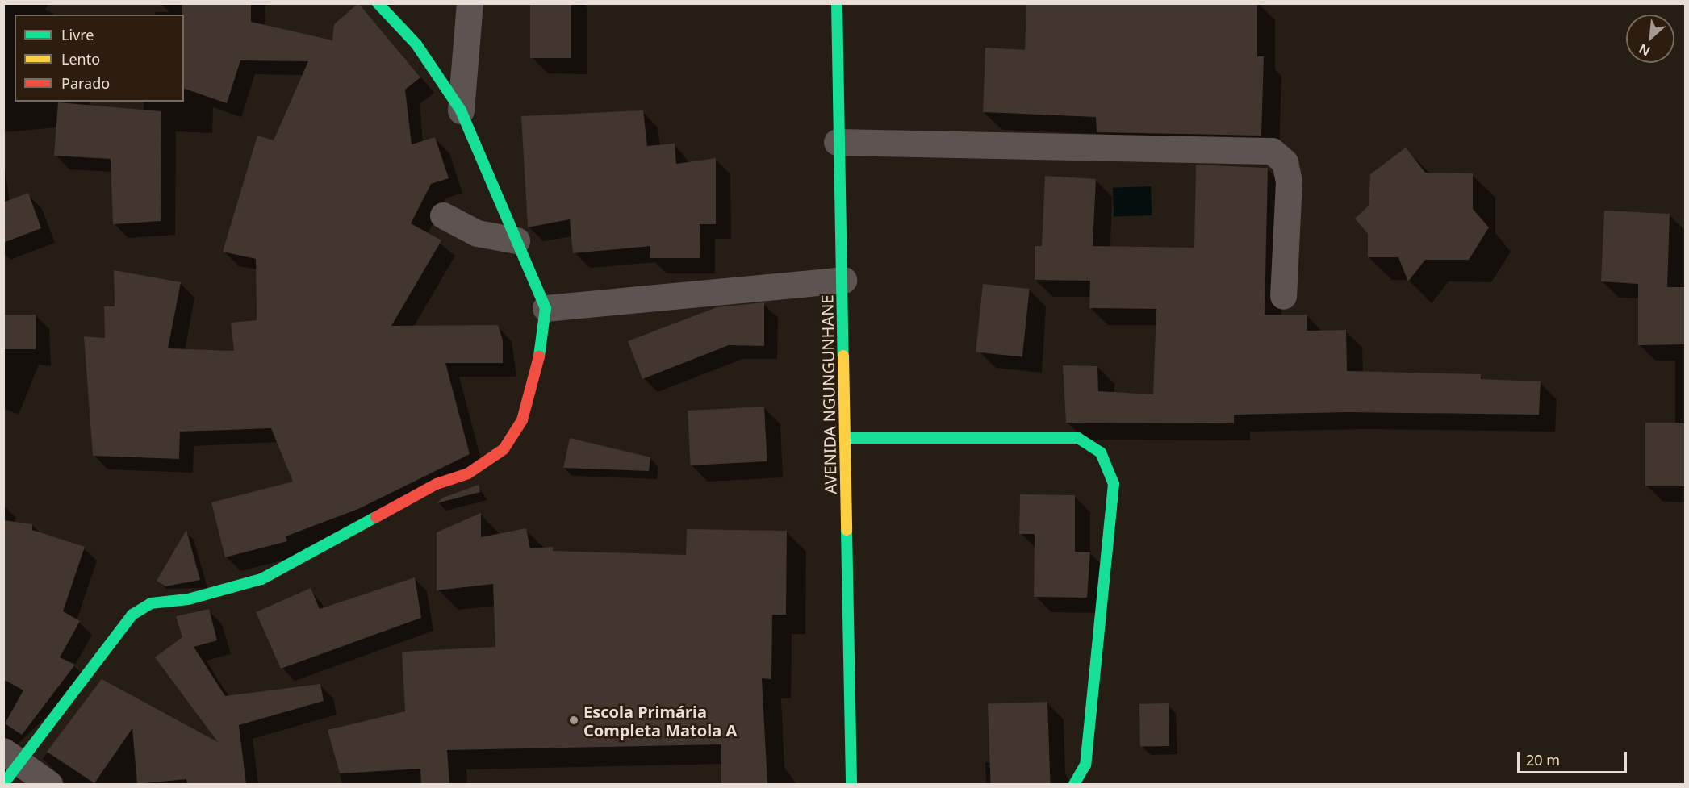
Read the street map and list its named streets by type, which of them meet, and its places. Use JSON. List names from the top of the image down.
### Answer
{
  "streets": {
    "street": ["AVENIDA NGUNGUNHANE"]
  },
  "places": ["Escola Primária Completa Matola A"],
  "legend": ["Livre", "Lento", "Parado"],
  "scale_bar": "20 m",
  "north": "bottom left"
}
